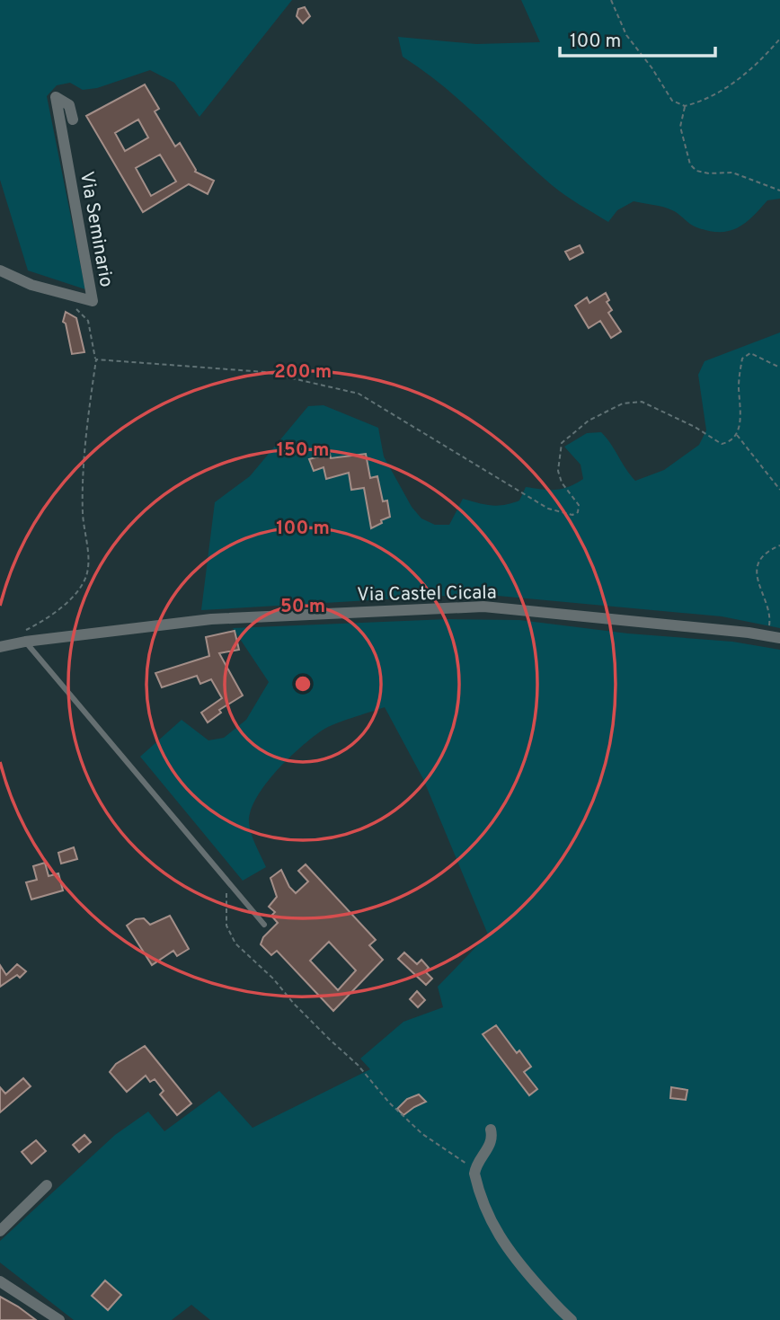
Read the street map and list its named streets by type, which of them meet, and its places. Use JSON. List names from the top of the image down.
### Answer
{
  "streets": {
    "street": ["Via Seminario", "Via Castel Cicala"]
  },
  "scale_bar": "100 m",
  "rings": [
    "200 m",
    "150 m",
    "100 m",
    "50 m"
  ]
}
